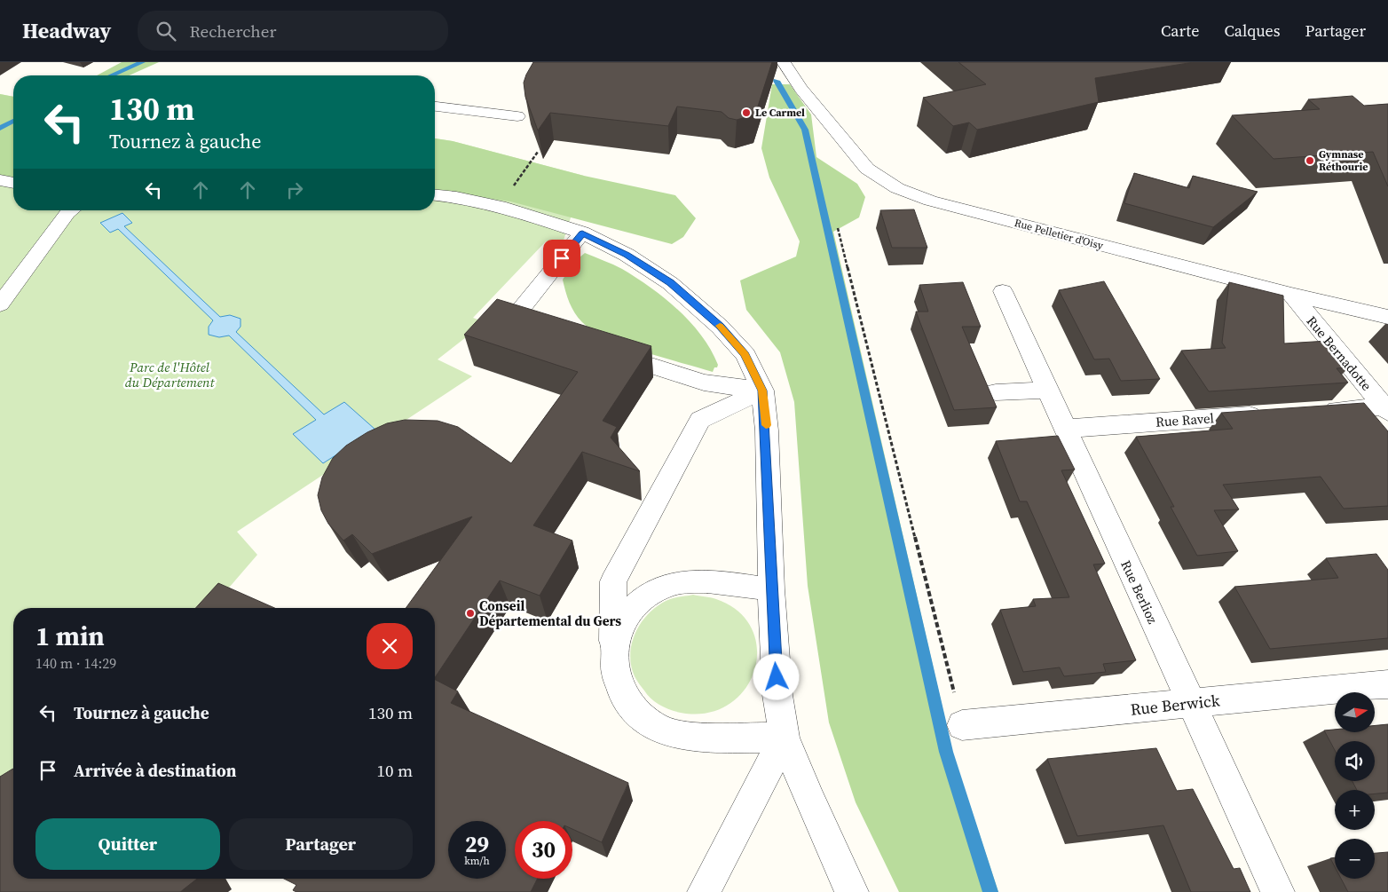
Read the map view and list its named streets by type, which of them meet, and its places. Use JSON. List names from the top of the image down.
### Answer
{
  "streets": {
    "street": [
      "Rue Pelletier d'Oisy",
      "Rue Bernadotte",
      "Rue Ravel",
      "Rue Berlioz",
      "Rue Berwick"
    ]
  },
  "crossings": [
    ["Rue Pelletier d'Oisy", "Rue Bernadotte"],
    ["Rue Ravel", "Rue Berlioz"],
    ["Rue Berlioz", "Rue Berwick"]
  ],
  "parks": ["Parc de l'Hôtel du Département"],
  "places": ["Le Carmel", "Gymnase Réthourie", "Conseil Départemental du Gers"],
  "north": "right",
  "page": {
    "header": "Headway",
    "search": "Rechercher",
    "nav": ["Carte", "Calques", "Partager"],
    "turn": ["130 m", "Tournez à gauche"],
    "heading": ["1 min", "140 m · 14:29"],
    "list": [
      {
        "name": "Tournez à gauche",
        "value": "130 m"
      },
      {
        "name": "Arrivée à destination",
        "value": "10 m"
      }
    ],
    "map_buttons": ["+", "−"],
    "buttons": ["Quitter", "Partager"],
    "speed": "29 km/h",
    "limit": "30"
  }
}
